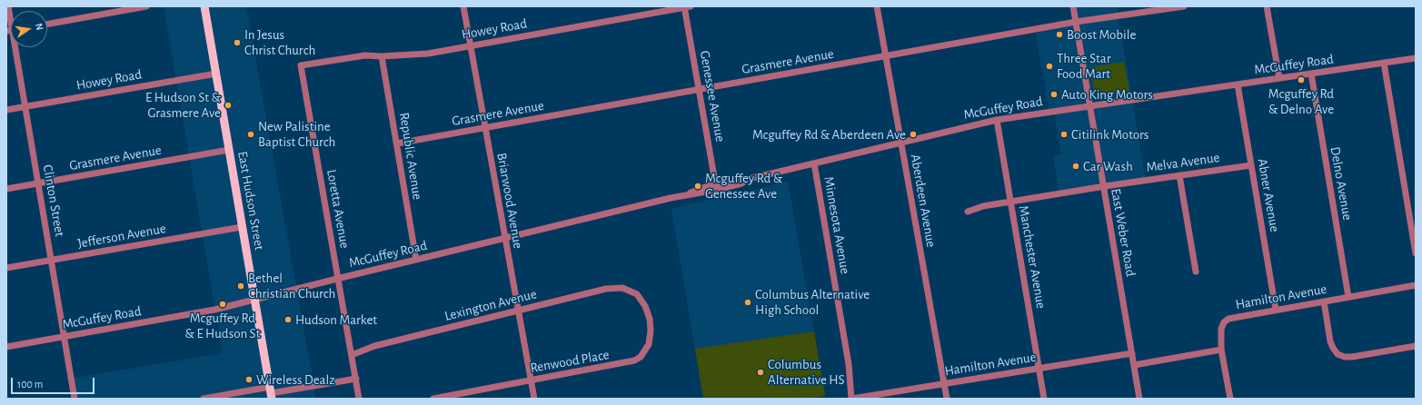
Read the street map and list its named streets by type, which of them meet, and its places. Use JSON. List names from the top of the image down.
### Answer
{
  "streets": {
    "main road": ["East Hudson Street"],
    "street": [
      "Howey Road",
      "Grasmere Avenue",
      "McGuffey Road",
      "Genessee Avenue",
      "Republic Avenue",
      "Melva Avenue",
      "Delno Avenue",
      "Abner Avenue",
      "Clinton Street",
      "Briarwood Avenue",
      "Aberdeen Avenue",
      "Loretta Avenue",
      "Minnesota Avenue",
      "East Weber Road",
      "Jefferson Avenue",
      "Manchester Avenue",
      "Hamilton Avenue",
      "Lexington Avenue",
      "Renwood Place"
    ]
  },
  "crossings": [
    ["Howey Road", "Genessee Avenue"],
    ["Howey Road", "Republic Avenue"],
    ["Howey Road", "Clinton Street"],
    ["Howey Road", "East Hudson Street"],
    ["Howey Road", "Briarwood Avenue"],
    ["Howey Road", "Loretta Avenue"],
    ["Grasmere Avenue", "Genessee Avenue"],
    ["Grasmere Avenue", "Republic Avenue"],
    ["Grasmere Avenue", "Clinton Street"],
    ["Grasmere Avenue", "East Hudson Street"],
    ["Grasmere Avenue", "Briarwood Avenue"],
    ["Grasmere Avenue", "Aberdeen Avenue"],
    ["Grasmere Avenue", "East Weber Road"],
    ["McGuffey Road", "Genessee Avenue"],
    ["McGuffey Road", "Republic Avenue"],
    ["McGuffey Road", "Delno Avenue"],
    ["McGuffey Road", "Abner Avenue"],
    ["McGuffey Road", "Clinton Street"],
    ["McGuffey Road", "East Hudson Street"],
    ["McGuffey Road", "Briarwood Avenue"],
    ["McGuffey Road", "Aberdeen Avenue"],
    ["McGuffey Road", "Loretta Avenue"],
    ["McGuffey Road", "Minnesota Avenue"],
    ["McGuffey Road", "East Weber Road"],
    ["McGuffey Road", "Manchester Avenue"],
    ["Melva Avenue", "Abner Avenue"],
    ["Melva Avenue", "East Weber Road"],
    ["Melva Avenue", "Manchester Avenue"],
    ["Delno Avenue", "Hamilton Avenue"],
    ["Abner Avenue", "Hamilton Avenue"],
    ["Clinton Street", "Jefferson Avenue"],
    ["East Hudson Street", "Jefferson Avenue"],
    ["Briarwood Avenue", "Lexington Avenue"],
    ["Briarwood Avenue", "Renwood Place"],
    ["Aberdeen Avenue", "Hamilton Avenue"],
    ["Loretta Avenue", "Lexington Avenue"],
    ["Minnesota Avenue", "Hamilton Avenue"],
    ["East Weber Road", "Hamilton Avenue"],
    ["Manchester Avenue", "Hamilton Avenue"],
    ["Lexington Avenue", "Renwood Place"]
  ],
  "places": [
    "Boost Mobile",
    "In Jesus Christ Church",
    "Three Star Food Mart",
    "Mcguffey Rd & Delno Ave",
    "Auto King Motors",
    "E Hudson St & Grasmere Ave",
    "New Palistine Baptist Church",
    "Mcguffey Rd & Aberdeen Ave",
    "Citilink Motors",
    "Car Wash",
    "Mcguffey Rd & Genessee Ave",
    "Bethel Christian Church",
    "Columbus Alternative High School",
    "Mcguffey Rd & E Hudson St",
    "Hudson Market",
    "Columbus Alternative HS",
    "Wireless Dealz"
  ],
  "scale_bar": "100 m",
  "north": "right"
}
